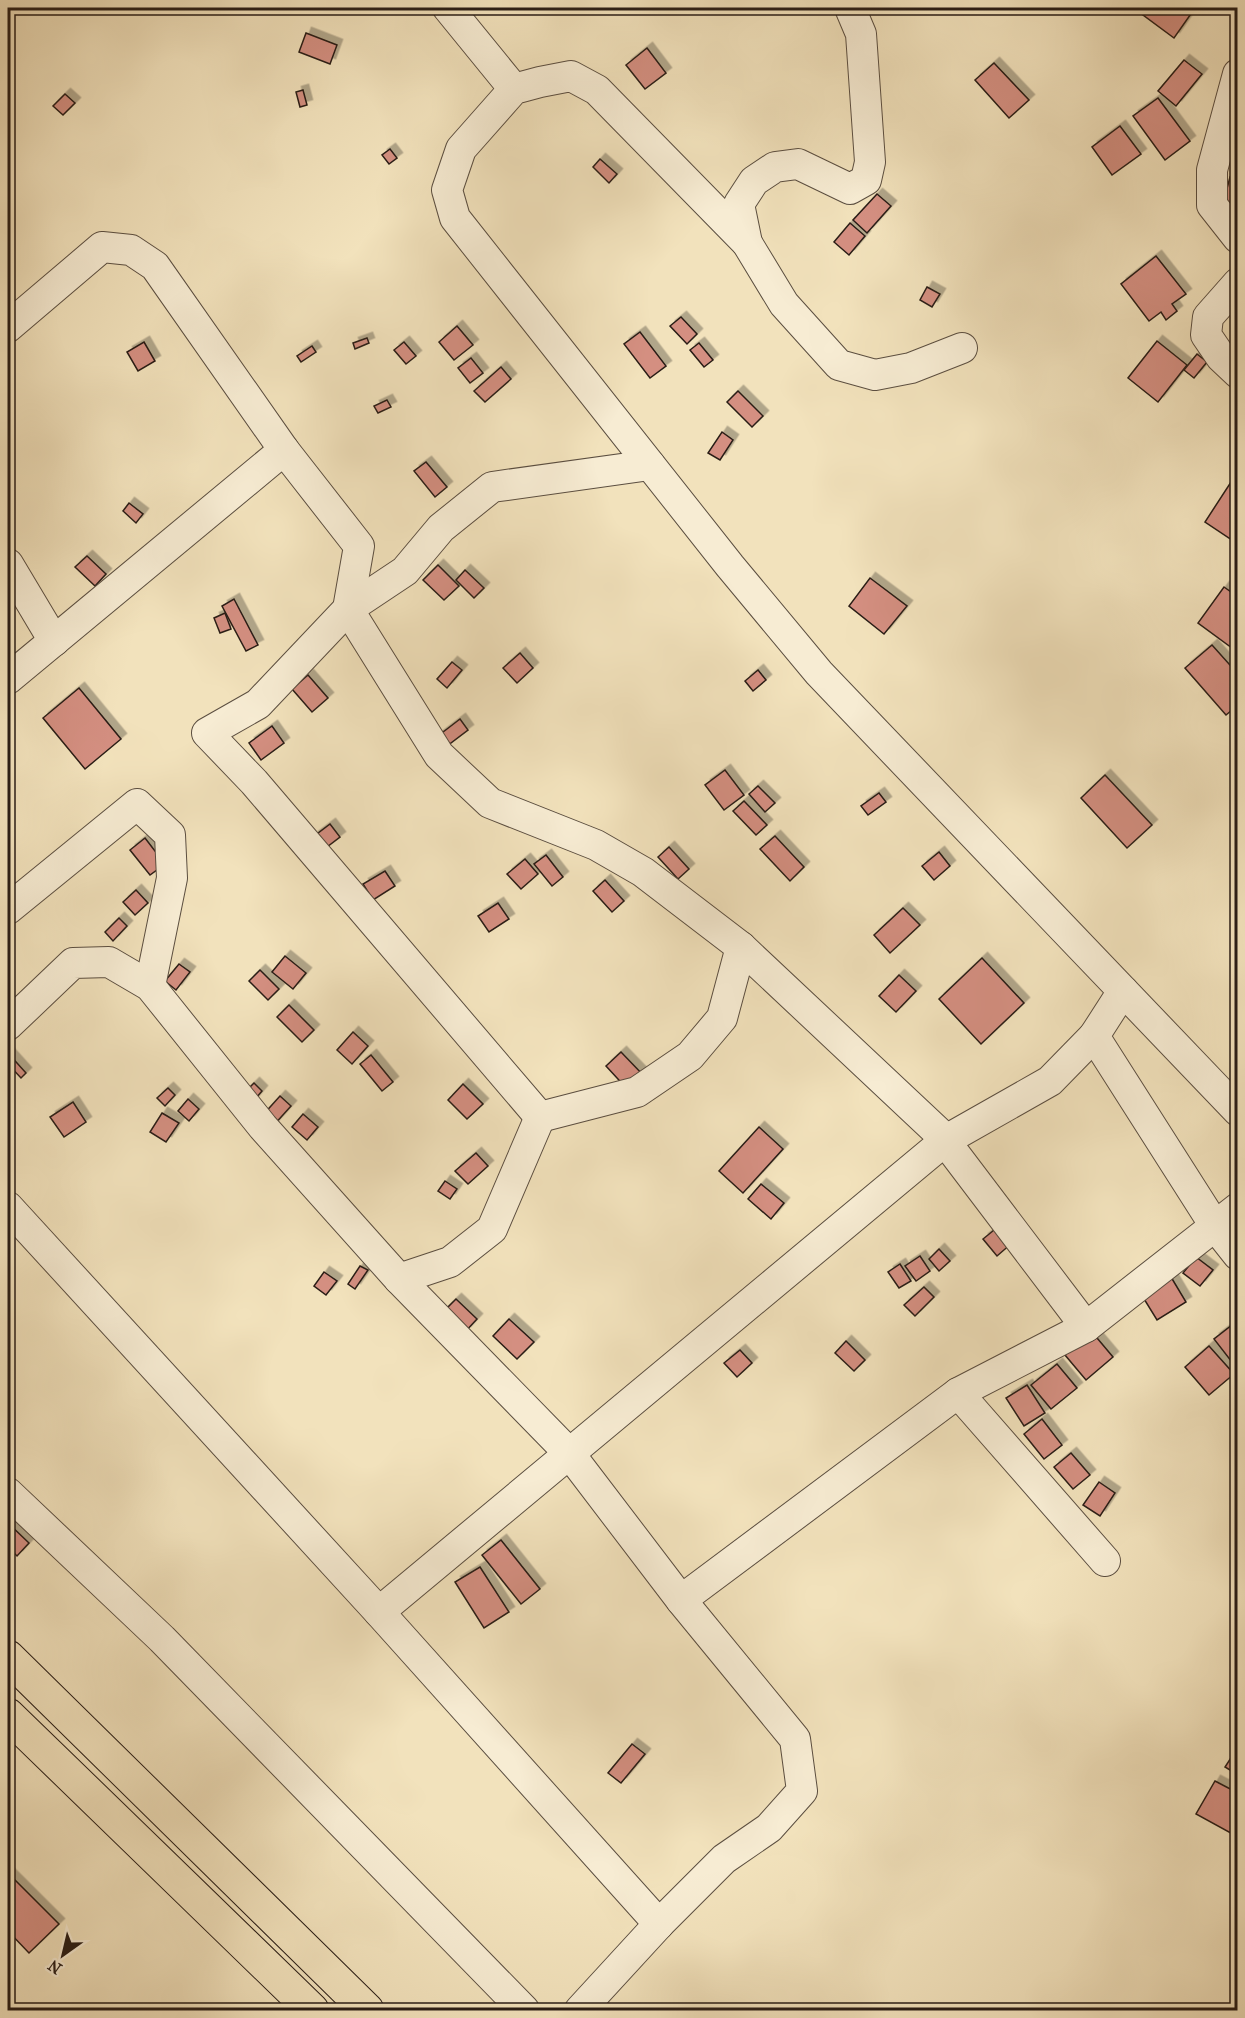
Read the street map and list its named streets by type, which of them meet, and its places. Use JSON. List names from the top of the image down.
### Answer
{
  "north": "bottom left"
}
